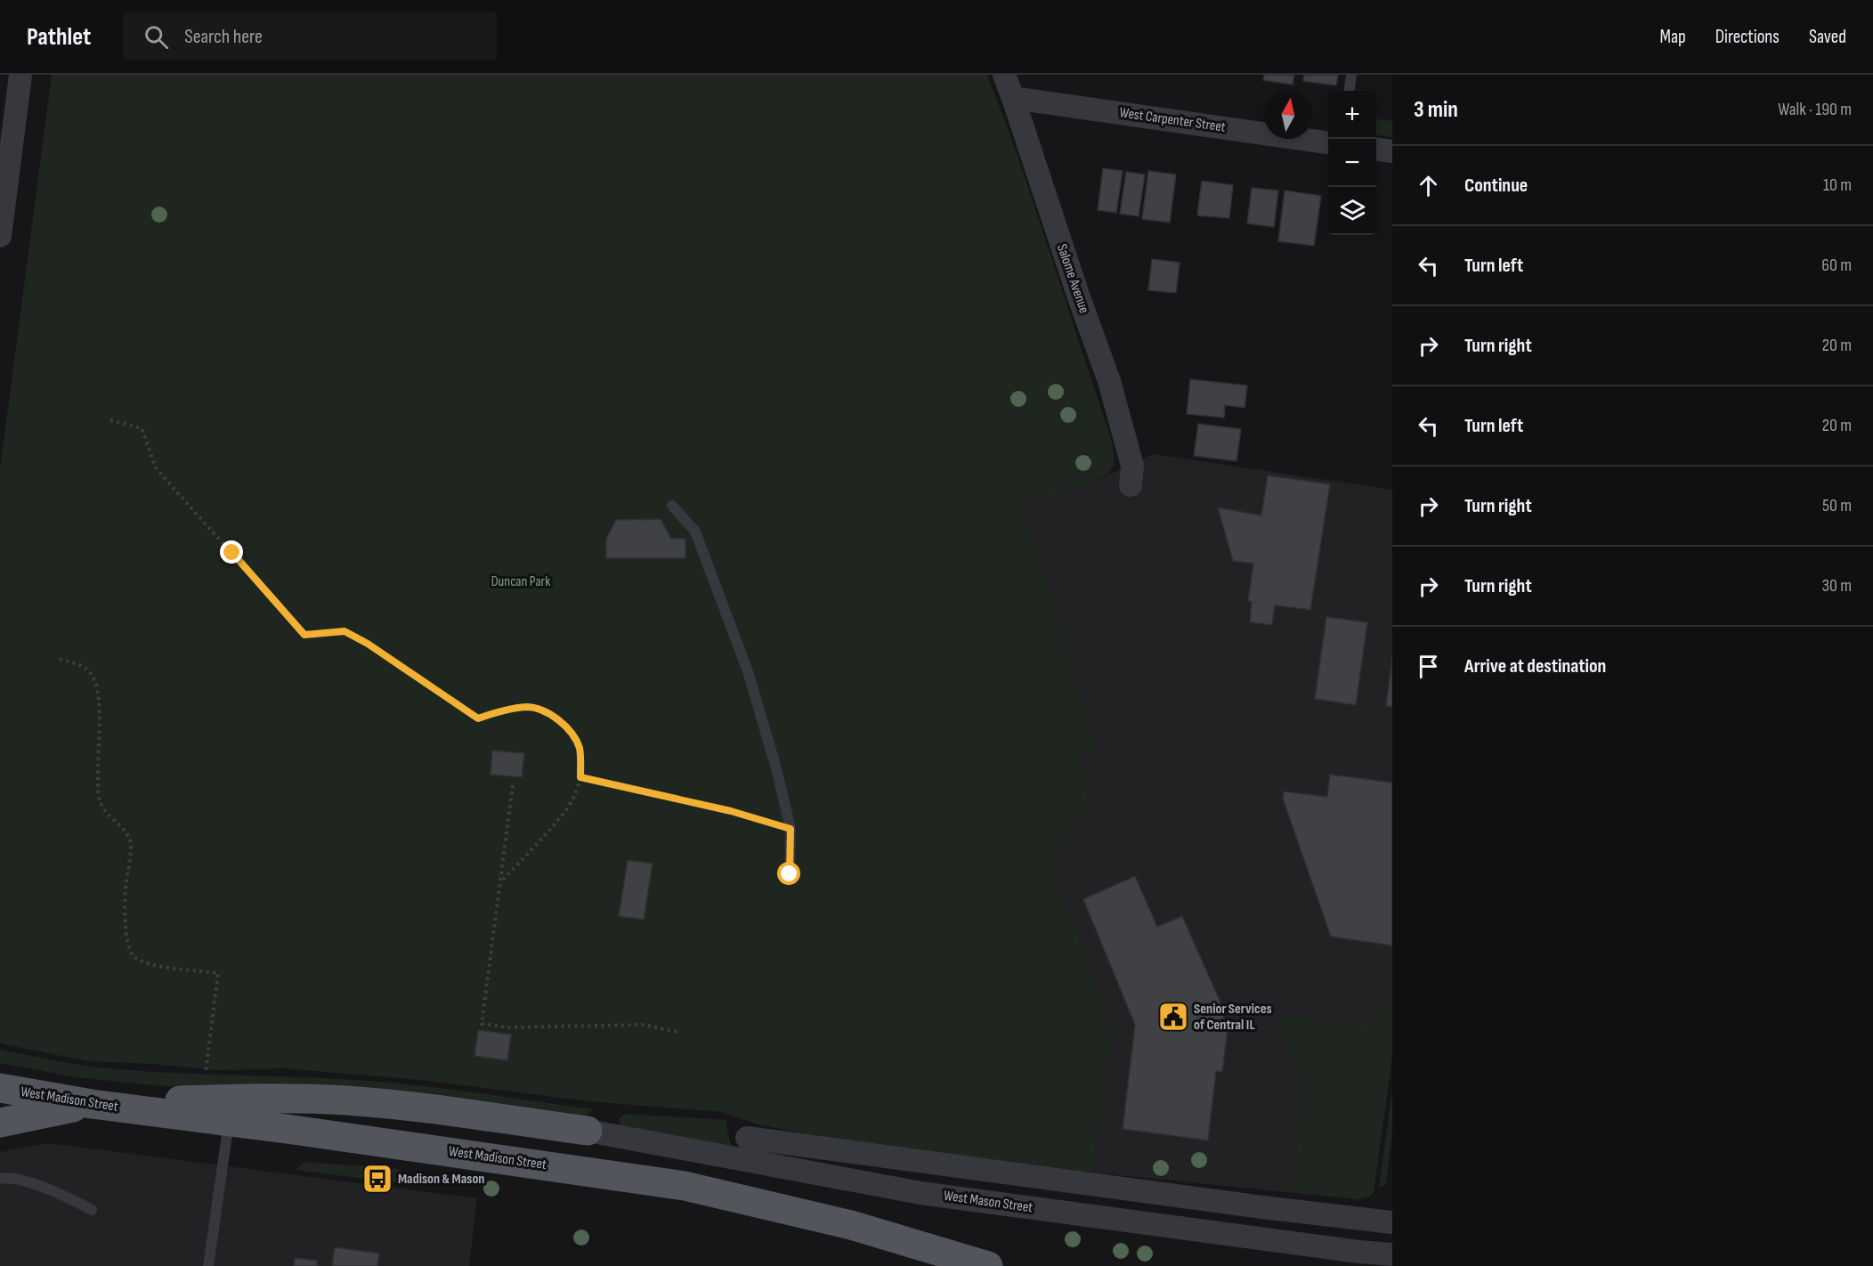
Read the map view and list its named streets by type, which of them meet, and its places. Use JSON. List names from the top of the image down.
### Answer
{
  "streets": {
    "main road": ["West Madison Street"],
    "street": ["West Carpenter Street", "Salome Avenue", "West Mason Street"]
  },
  "crossings": [
    ["West Carpenter Street", "Salome Avenue"]
  ],
  "parks": ["Duncan Park"],
  "places": {
    "public building": ["Senior Services of Central IL"],
    "bus stop": ["Madison & Mason"]
  },
  "north": "top",
  "page": {
    "header": "Pathlet",
    "search": "Search here",
    "nav": ["Map", "Directions", "Saved"],
    "heading": ["3 min", "Walk · 190 m"],
    "map_buttons": ["+", "−"],
    "list": [
      ["Continue", "10 m"],
      ["Turn left", "60 m"],
      ["Turn right", "20 m"],
      ["Turn left", "20 m"],
      ["Turn right", "50 m"],
      ["Turn right", "30 m"],
      "Arrive at destination"
    ]
  }
}
